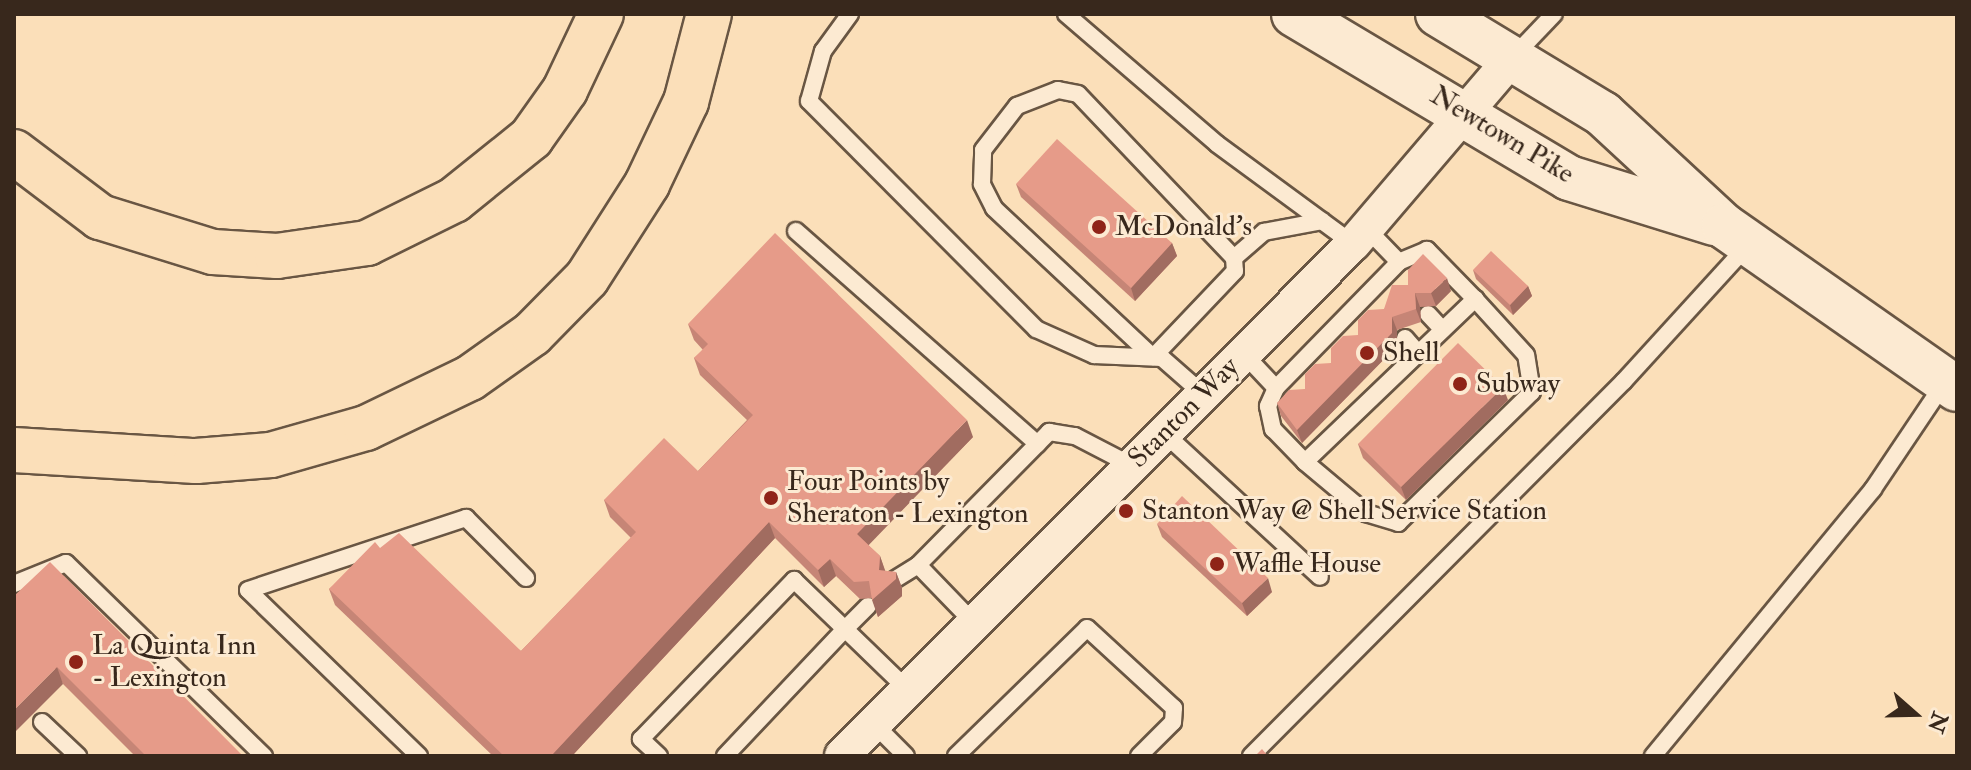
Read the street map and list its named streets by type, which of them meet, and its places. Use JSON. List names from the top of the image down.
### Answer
{
  "streets": {
    "main road": ["Newtown Pike"],
    "street": ["Stanton Way"]
  },
  "crossings": [
    ["Newtown Pike", "Stanton Way"]
  ],
  "places": [
    "McDonald's",
    "Shell",
    "Subway",
    "Four Points by Sheraton - Lexington",
    "Stanton Way @ Shell Service Station",
    "Waffle House",
    "La Quinta Inn - Lexington"
  ],
  "north": "right"
}
